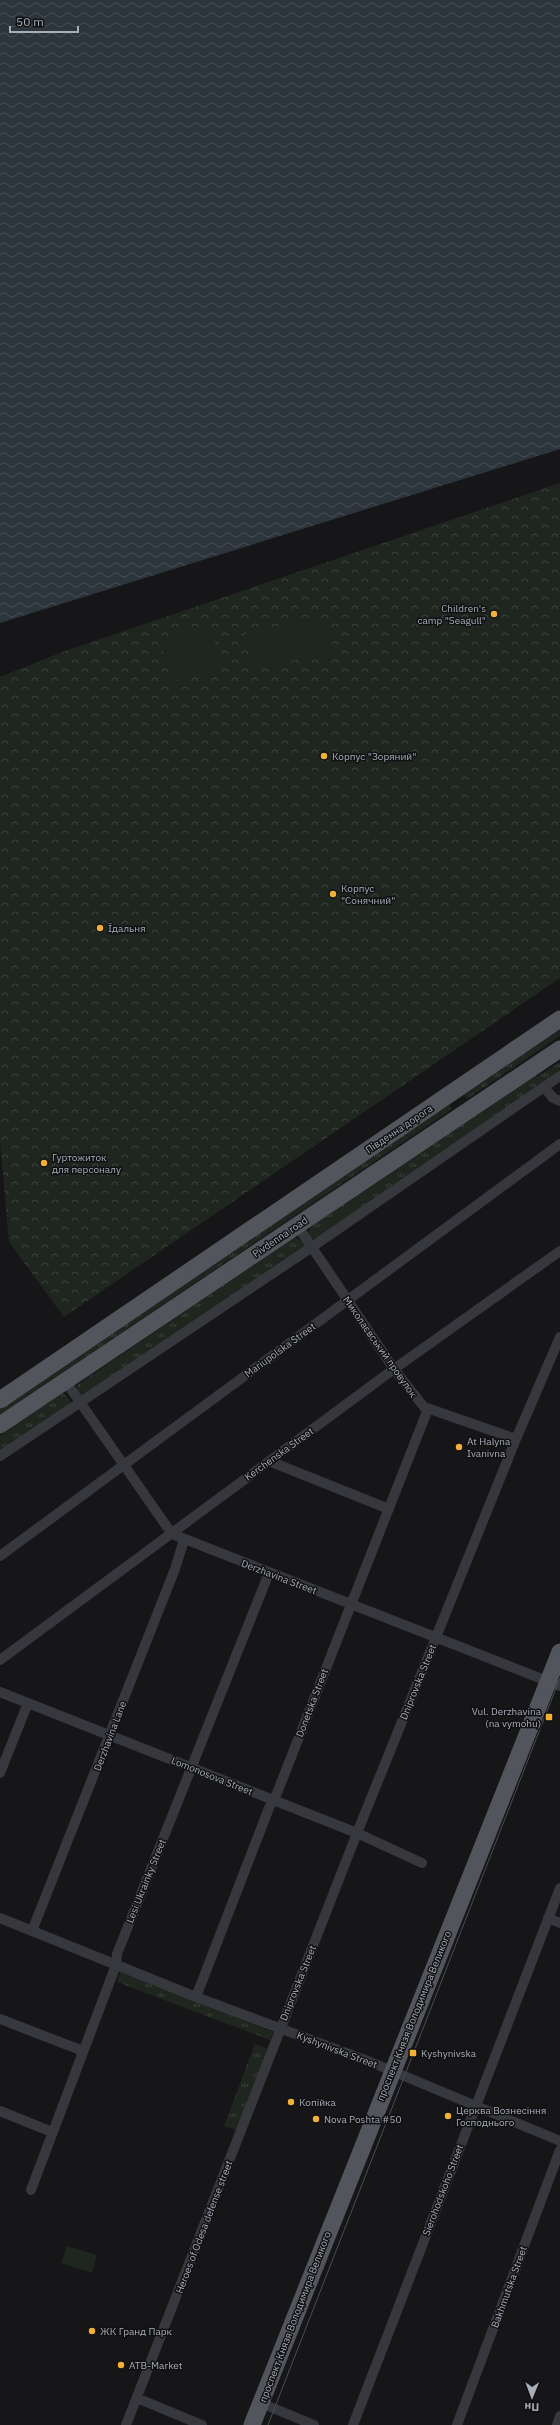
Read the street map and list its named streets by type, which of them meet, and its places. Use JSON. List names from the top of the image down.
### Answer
{
  "streets": {
    "main road": ["Південна дорога", "Pivdenna road", "проспект Князя Володимира Великого"],
    "street": [
      "Миколаєвський провулок",
      "Mariupolska Street",
      "Kerchenska Street",
      "Derzhavina Street",
      "Dniprovska Street",
      "Donetska Street",
      "Derzhavina Lane",
      "Lomonosova Street",
      "Lesi Ukrainky Street",
      "Kyshynivska Street",
      "Sierohodskoho Street",
      "Heroes of Odesa defense street",
      "Bakhmutska Street"
    ]
  },
  "crossings": [
    ["Pivdenna road", "Миколаєвський провулок"],
    ["Pivdenna road", "Derzhavina Street"],
    ["Миколаєвський провулок", "Mariupolska Street"],
    ["Миколаєвський провулок", "Kerchenska Street"],
    ["Миколаєвський провулок", "Dniprovska Street"],
    ["Миколаєвський провулок", "Donetska Street"],
    ["Mariupolska Street", "Derzhavina Street"],
    ["Kerchenska Street", "Derzhavina Street"],
    ["Derzhavina Street", "Dniprovska Street"],
    ["Derzhavina Street", "Donetska Street"],
    ["Derzhavina Street", "Derzhavina Lane"],
    ["Derzhavina Street", "Lesi Ukrainky Street"],
    ["Derzhavina Street", "проспект Князя Володимира Великого"],
    ["Dniprovska Street", "Lomonosova Street"],
    ["Dniprovska Street", "Kyshynivska Street"],
    ["Dniprovska Street", "Heroes of Odesa defense street"],
    ["Donetska Street", "Lomonosova Street"],
    ["Donetska Street", "Kyshynivska Street"],
    ["Derzhavina Lane", "Lomonosova Street"],
    ["Derzhavina Lane", "Kyshynivska Street"],
    ["Lomonosova Street", "Lesi Ukrainky Street"],
    ["Lesi Ukrainky Street", "Kyshynivska Street"],
    ["проспект Князя Володимира Великого", "Kyshynivska Street"],
    ["Kyshynivska Street", "Sierohodskoho Street"],
    ["Kyshynivska Street", "Heroes of Odesa defense street"]
  ],
  "places": {
    "other": [
      "Children's camp \"Seagull\"",
      "Корпус \"Зоряний\"",
      "Корпус \"Сонячний\"",
      "Їдальня",
      "Гуртожиток для персоналу",
      "At Halyna Ivanivna",
      "Копійка",
      "Церква Вознесіння Господнього",
      "Nova Poshta #50",
      "ЖК Гранд Парк",
      "ATB-Market"
    ],
    "transit": ["Vul. Derzhavina (na vymohu)", "Kyshynivska"]
  },
  "scale_bar": "50 m",
  "north": "bottom"
}
